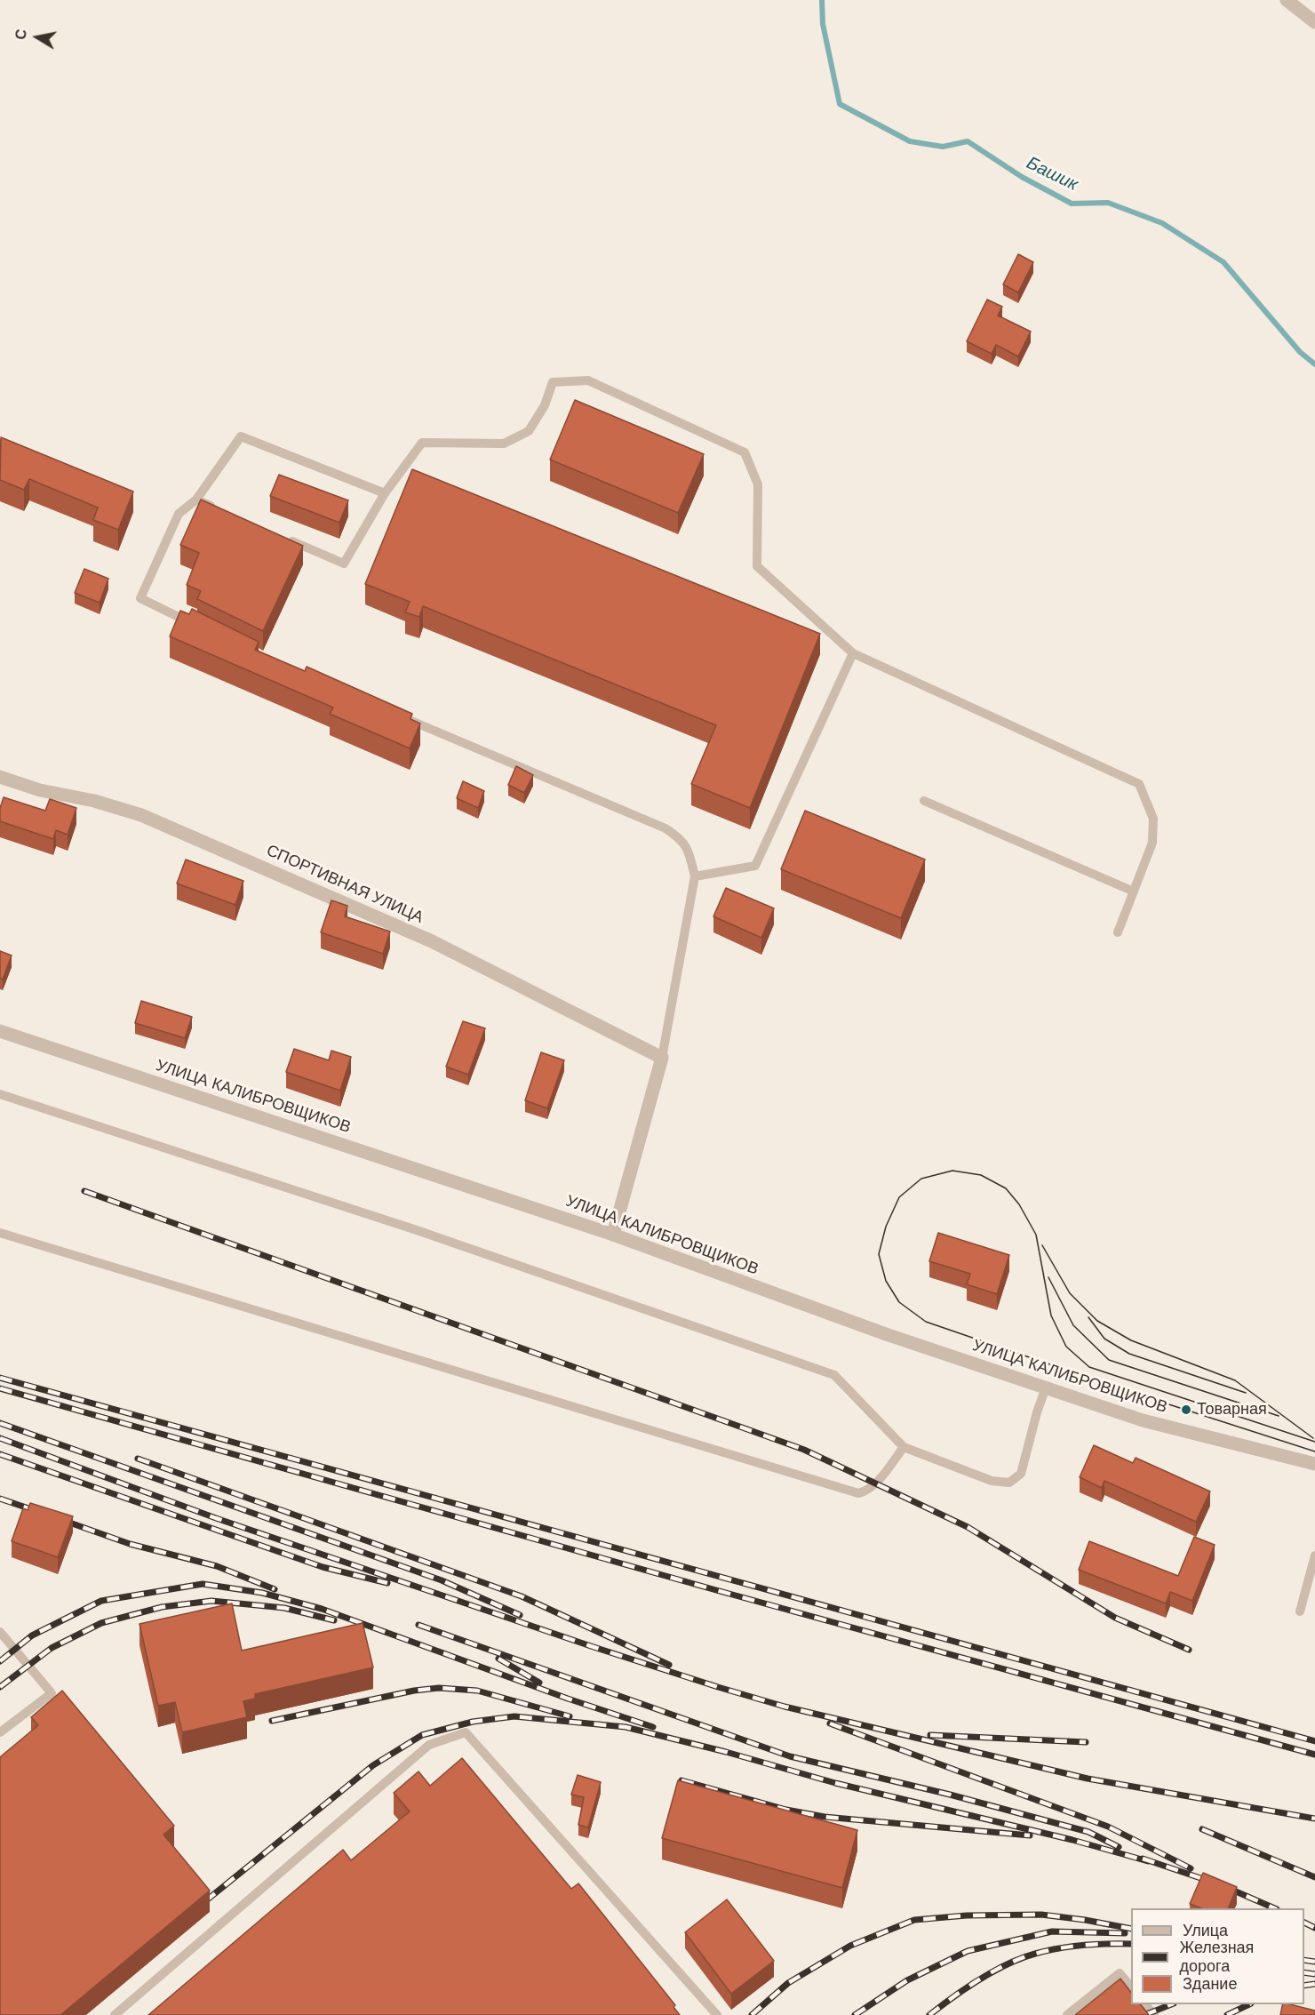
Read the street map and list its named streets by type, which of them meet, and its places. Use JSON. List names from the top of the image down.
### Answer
{
  "streets": {
    "street": ["СПОРТИВНАЯ УЛИЦА", "УЛИЦА КАЛИБРОВЩИКОВ"]
  },
  "water": ["Башик"],
  "places": ["Товарная"],
  "legend": ["Улица", "Железная дорога", "Здание"],
  "north": "left"
}
